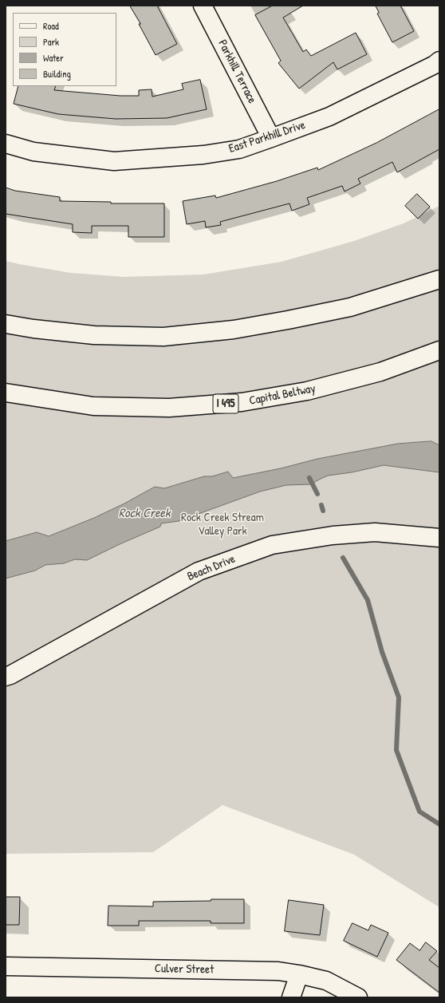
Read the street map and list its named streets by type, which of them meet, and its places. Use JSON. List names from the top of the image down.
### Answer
{
  "streets": {
    "main road": [
      "Parkhill Terrace",
      "East Parkhill Drive",
      "Capital Beltway",
      "I 495",
      "Beach Drive",
      "Culver Street"
    ]
  },
  "crossings": [
    ["Parkhill Terrace", "East Parkhill Drive"]
  ],
  "water": ["Rock Creek"],
  "parks": ["Rock Creek Stream Valley Park"],
  "legend": [
    "Road",
    "Park",
    "Water",
    "Building"
  ]
}
